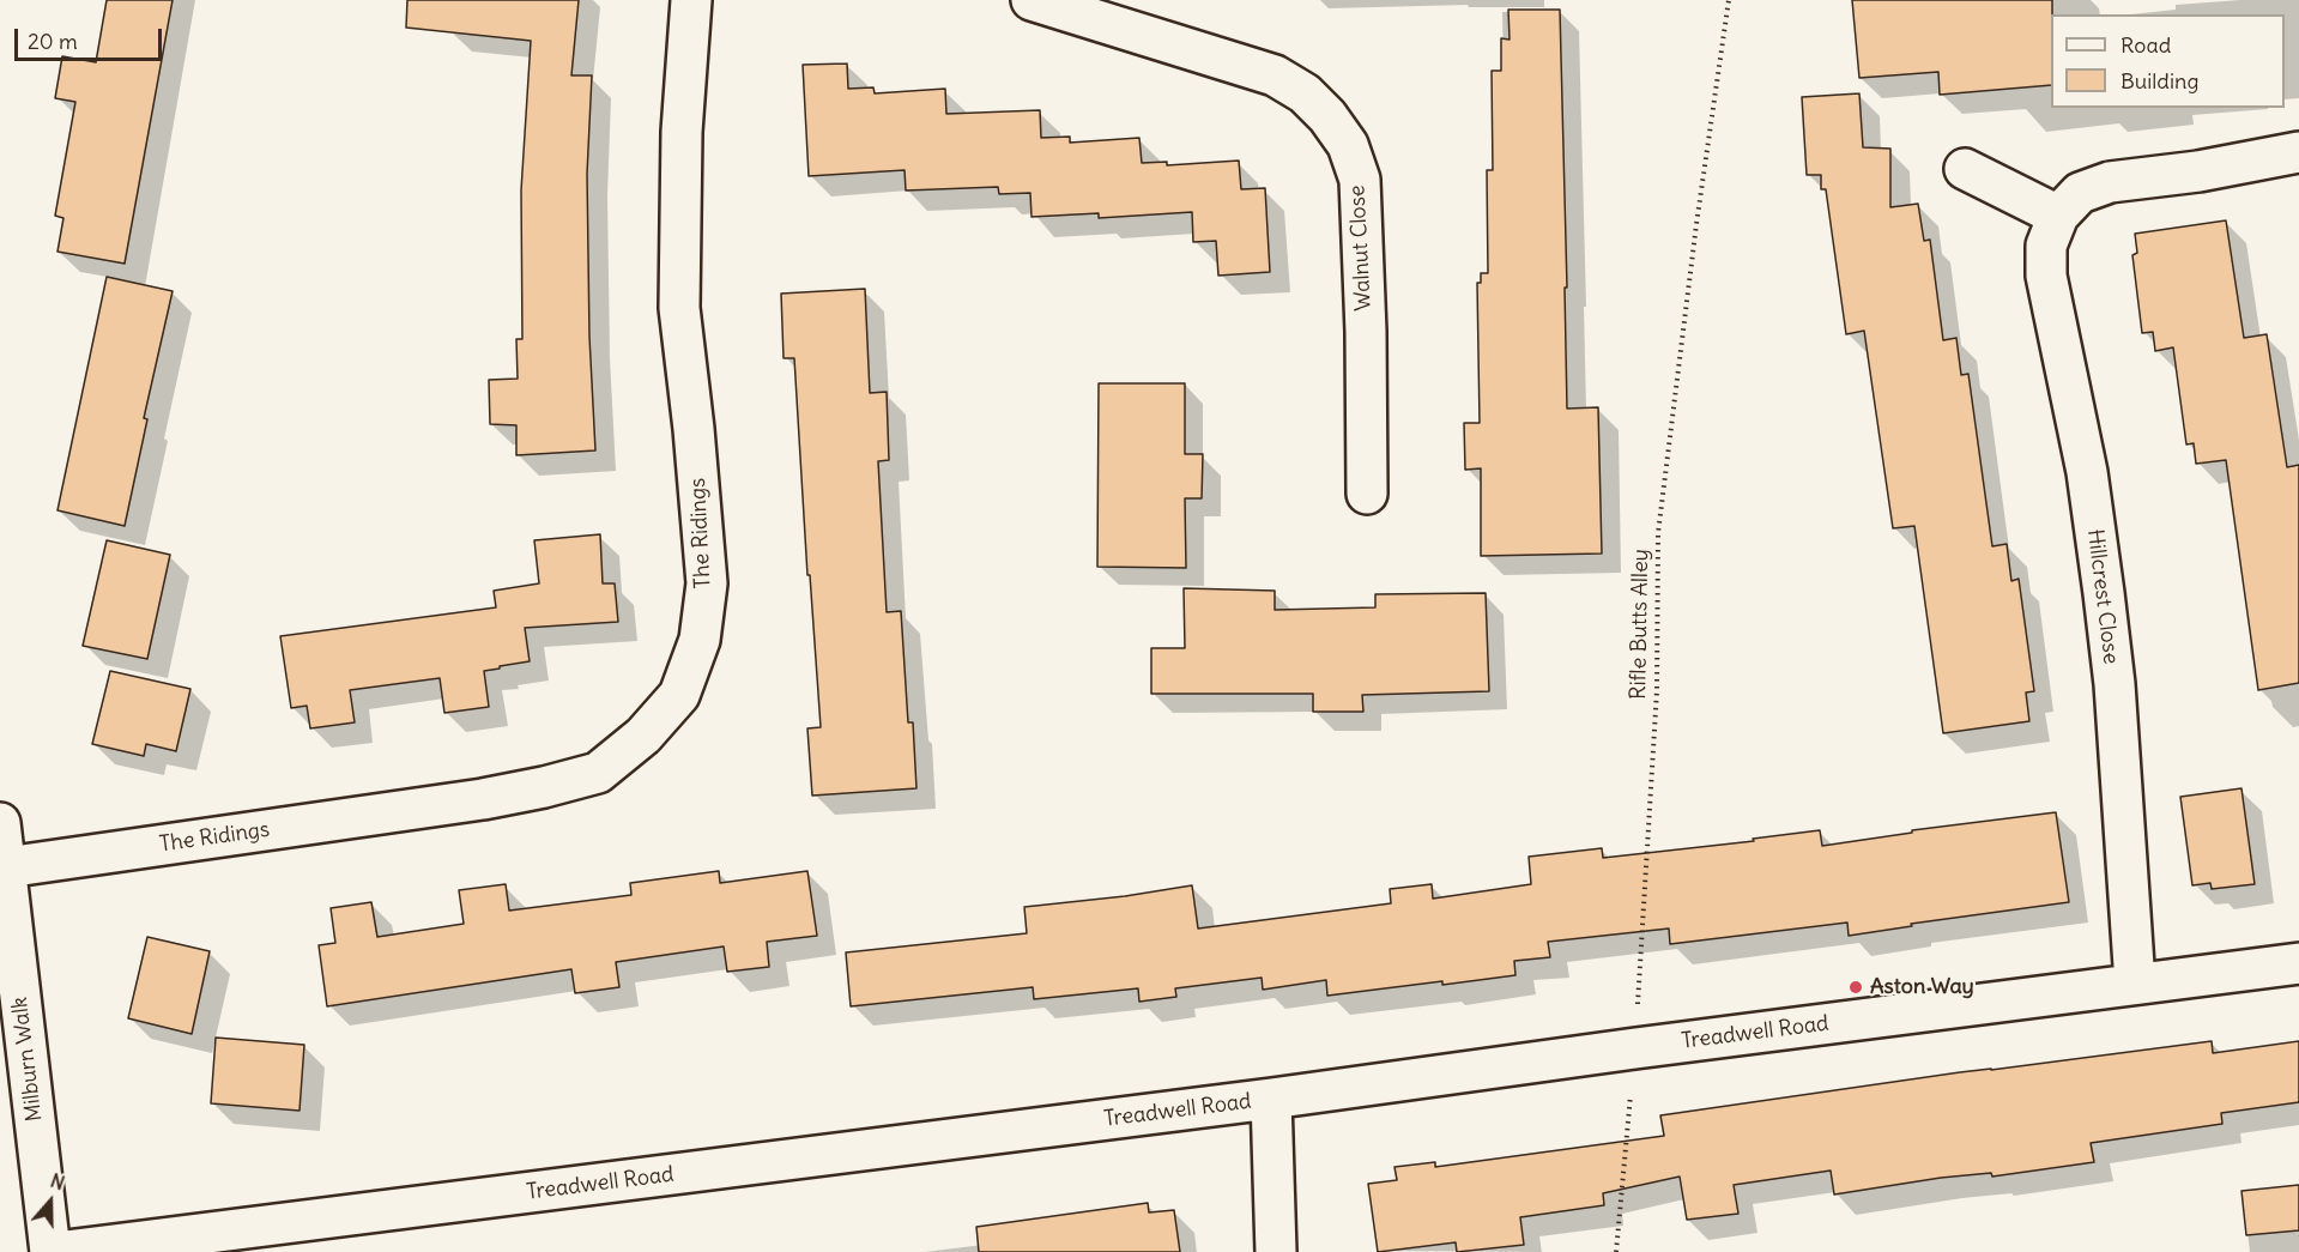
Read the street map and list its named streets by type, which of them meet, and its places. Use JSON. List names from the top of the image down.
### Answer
{
  "streets": {
    "street": [
      "Walnut Close",
      "The Ridings",
      "Hillcrest Close",
      "Treadwell Road",
      "Milburn Walk"
    ],
    "path": ["Rifle Butts Alley"]
  },
  "crossings": [
    ["The Ridings", "Milburn Walk"],
    ["Hillcrest Close", "Treadwell Road"],
    ["Rifle Butts Alley", "Treadwell Road"]
  ],
  "places": ["Aston Way"],
  "legend": ["Road", "Building"],
  "scale_bar": "20 m",
  "north": "top"
}
